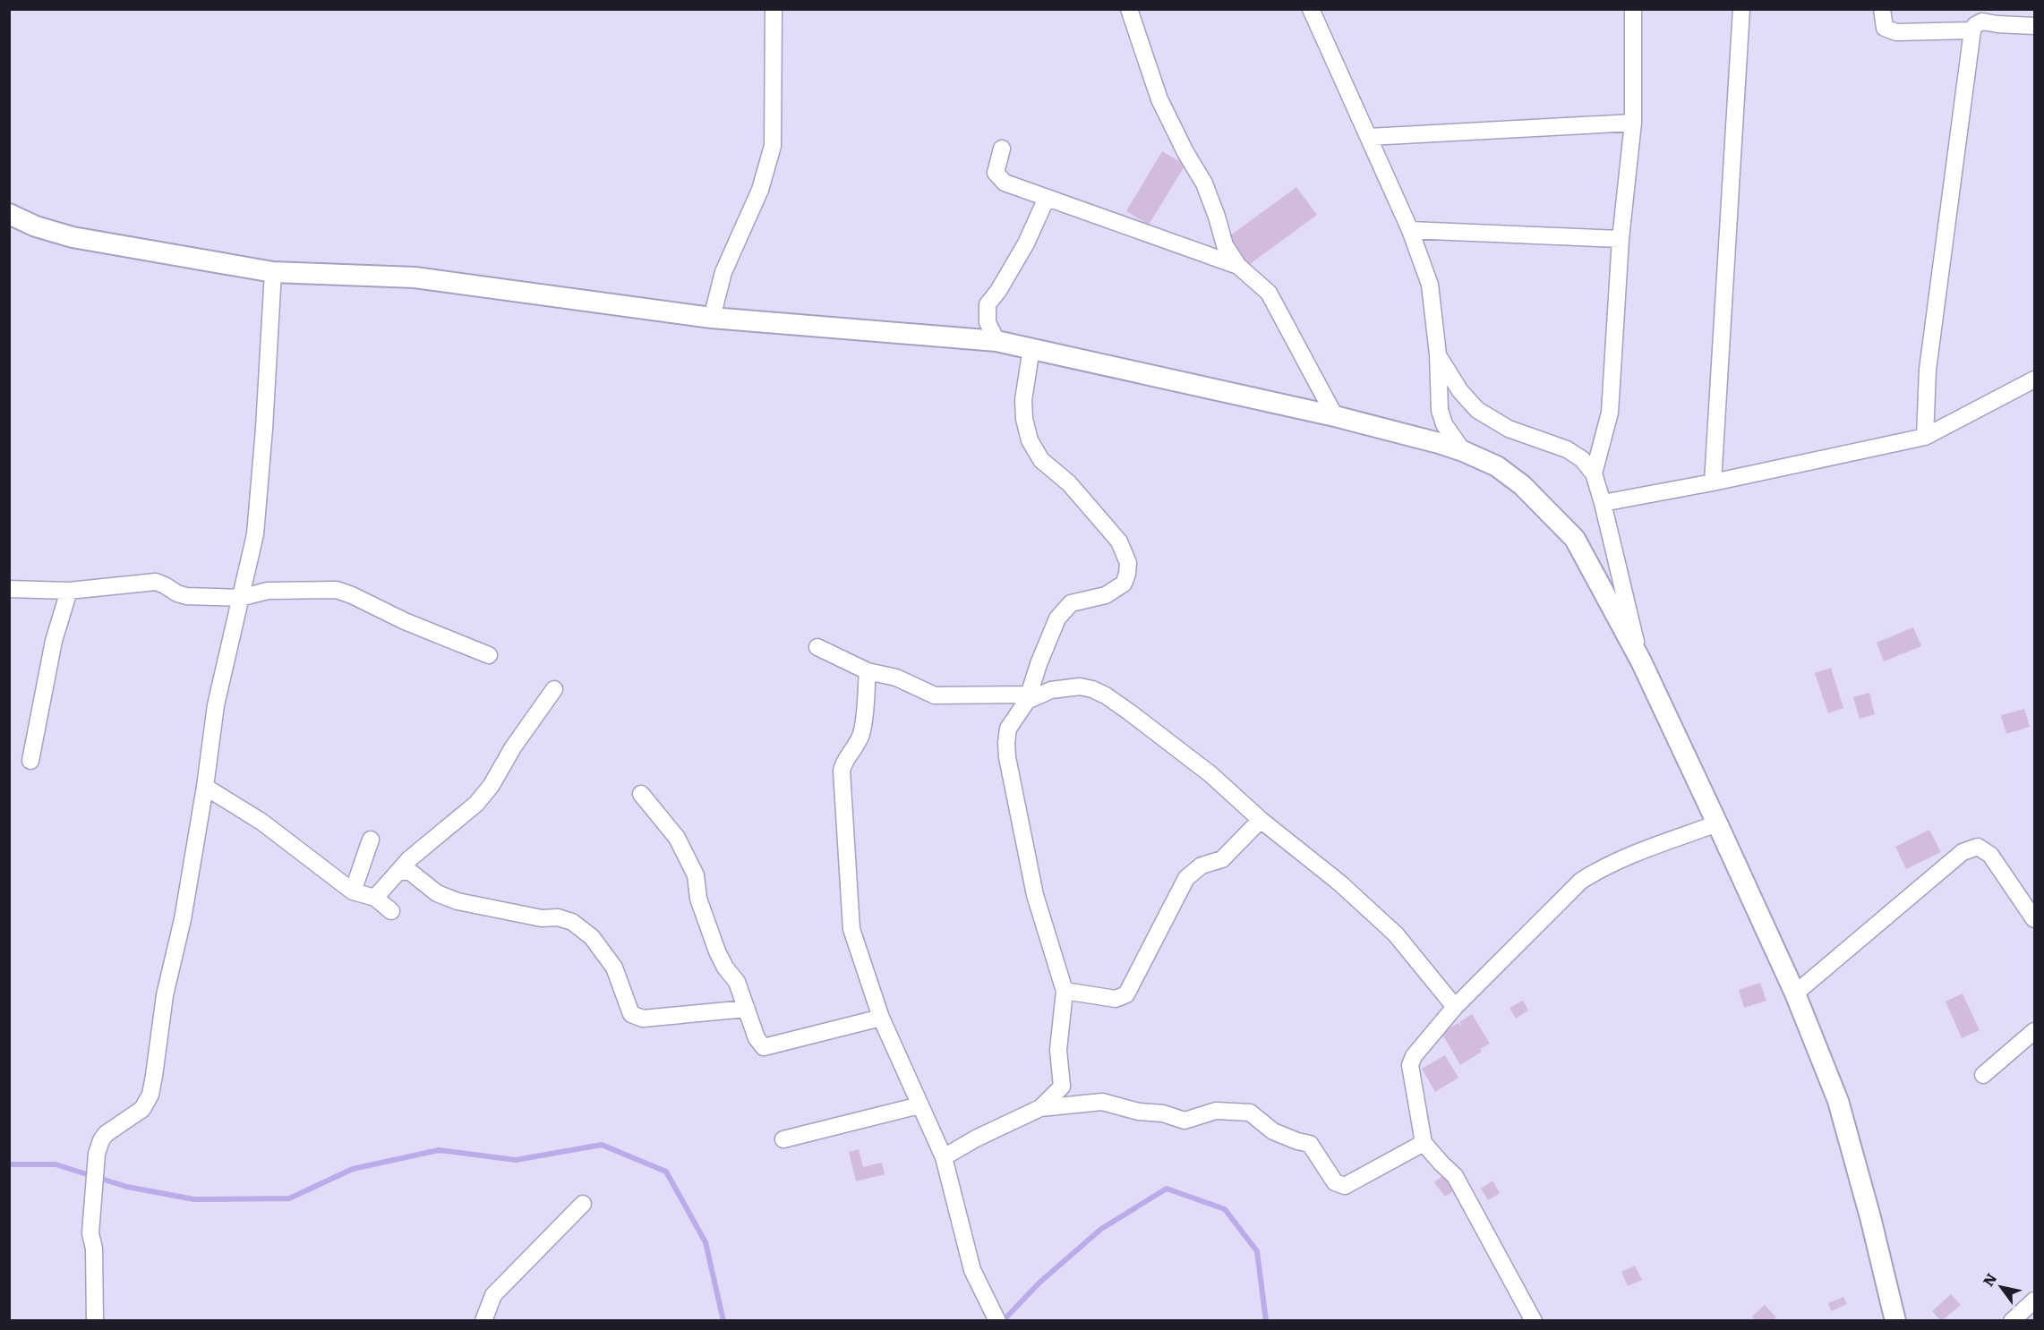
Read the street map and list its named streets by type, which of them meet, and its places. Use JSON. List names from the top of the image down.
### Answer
{
  "north": "top left"
}
